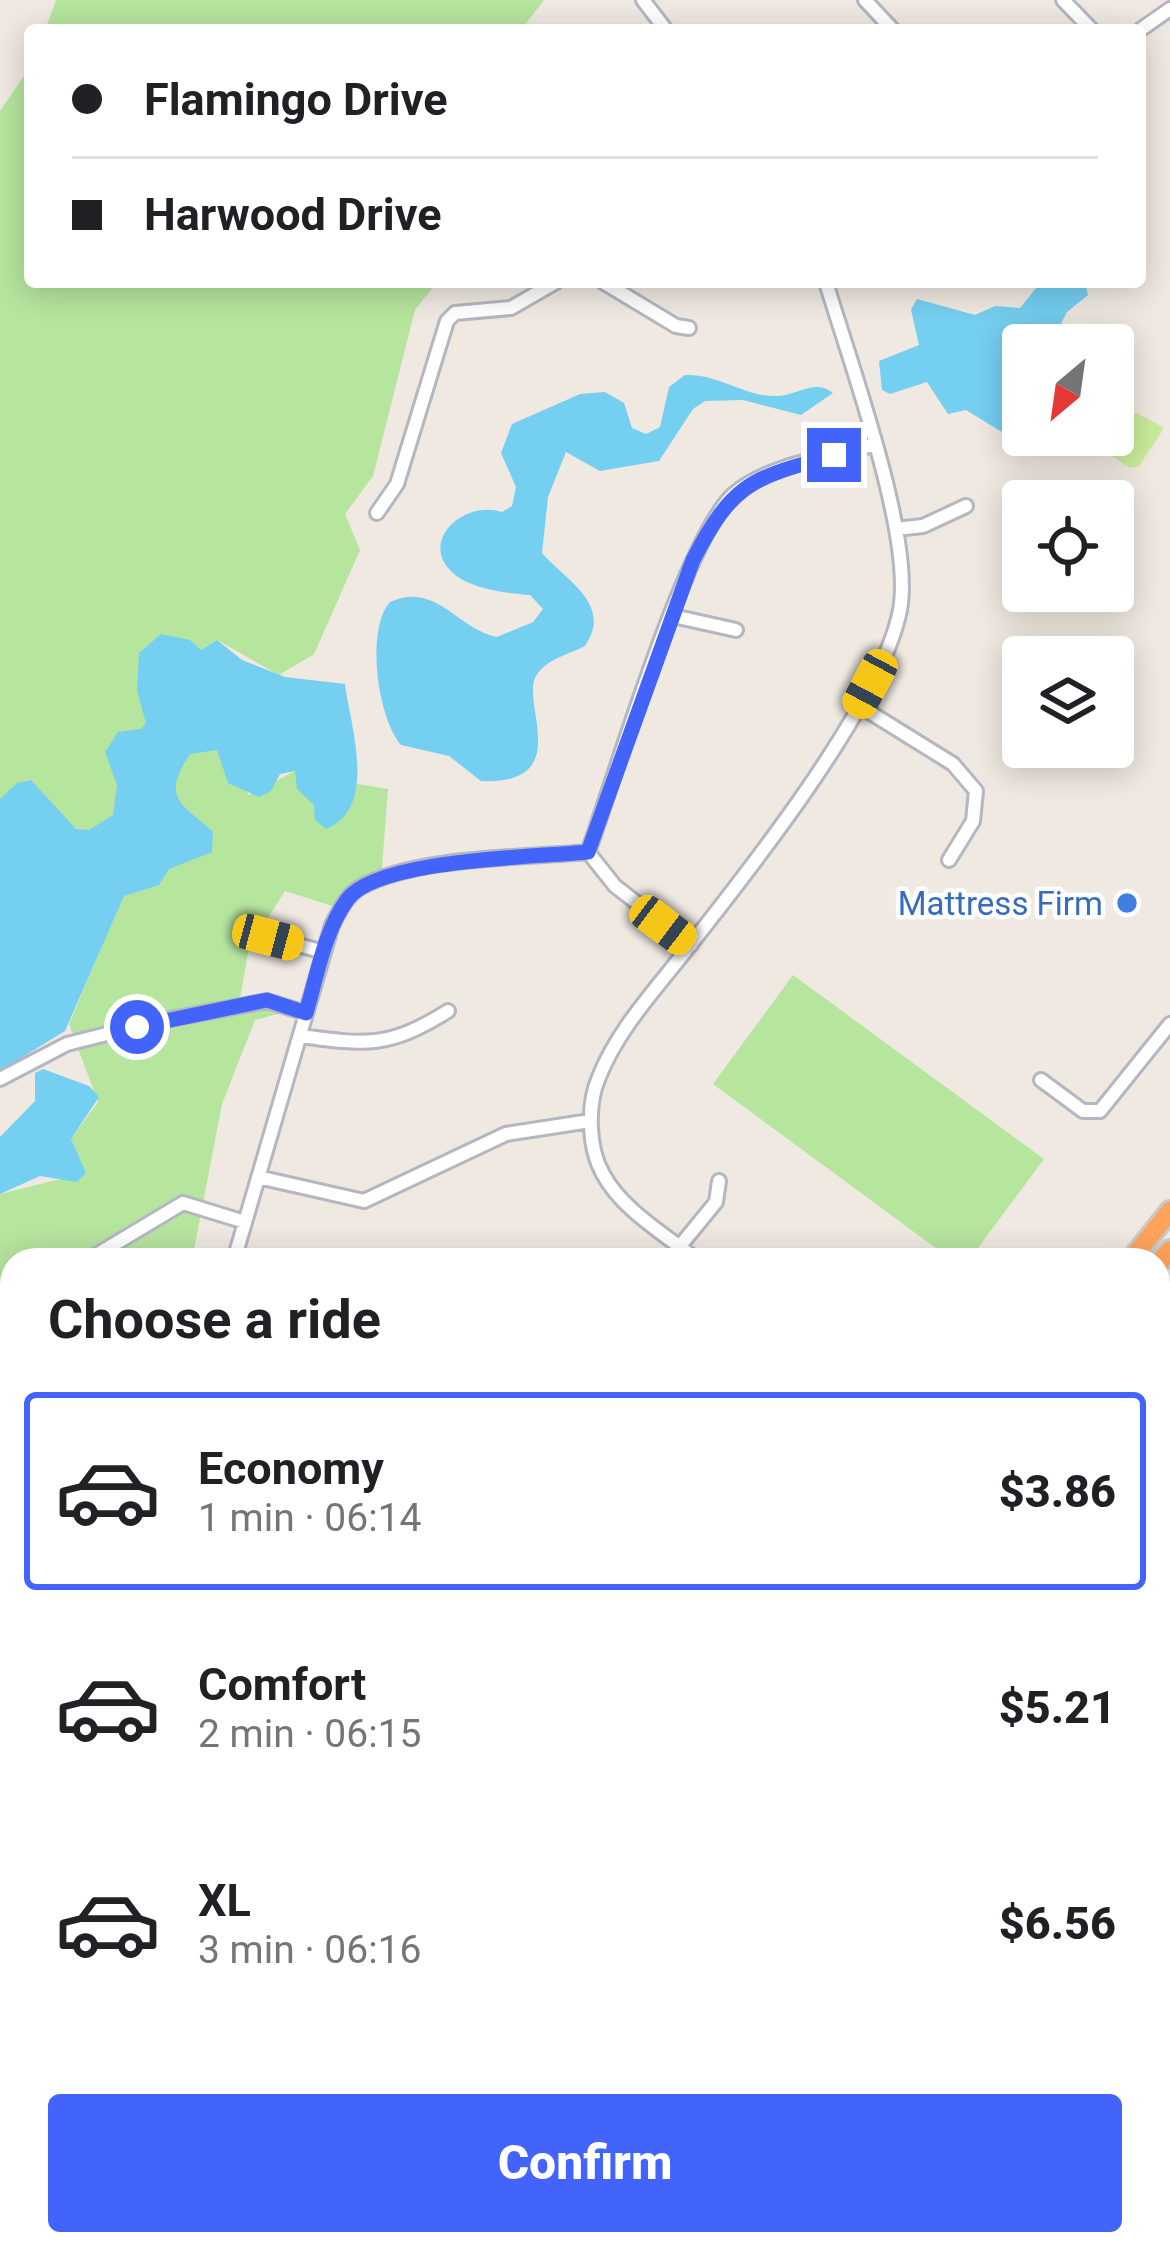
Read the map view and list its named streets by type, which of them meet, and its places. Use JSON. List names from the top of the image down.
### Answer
{
  "places": ["Mattress Firm"],
  "north": "bottom left",
  "page": {
    "banner": ["Flamingo Drive", "Harwood Drive"],
    "heading": "Choose a ride",
    "list": [
      {
        "name": "Economy",
        "note": "1 min · 06:14",
        "value": "$3.86"
      },
      {
        "name": "Comfort",
        "note": "2 min · 06:15",
        "value": "$5.21"
      },
      {
        "name": "XL",
        "note": "3 min · 06:16",
        "value": "$6.56"
      }
    ],
    "buttons": "Confirm"
  }
}
